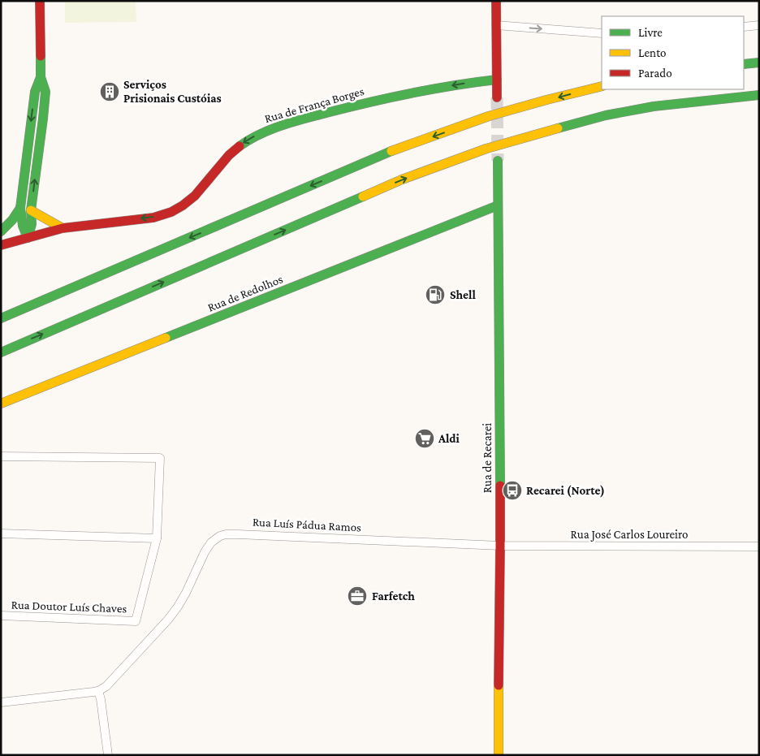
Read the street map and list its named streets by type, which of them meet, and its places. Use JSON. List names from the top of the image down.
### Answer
{
  "streets": {
    "main road": ["Rua de França Borges", "Rua de Redolhos", "Rua de Recarei"],
    "street": ["Rua Luís Pádua Ramos", "Rua José Carlos Loureiro", "Rua Doutor Luís Chaves"]
  },
  "crossings": [
    ["Rua de Redolhos", "Rua de Recarei"],
    ["Rua de Recarei", "Rua Luís Pádua Ramos"],
    ["Rua de Recarei", "Rua José Carlos Loureiro"],
    ["Rua Luís Pádua Ramos", "Rua José Carlos Loureiro"]
  ],
  "places": {
    "building": ["Serviços Prisionais Custóias"],
    "fuel station": ["Shell"],
    "supermarket": ["Aldi"],
    "bus stop": ["Recarei (Norte)"],
    "office": ["Farfetch"]
  },
  "legend": ["Livre", "Lento", "Parado"]
}
